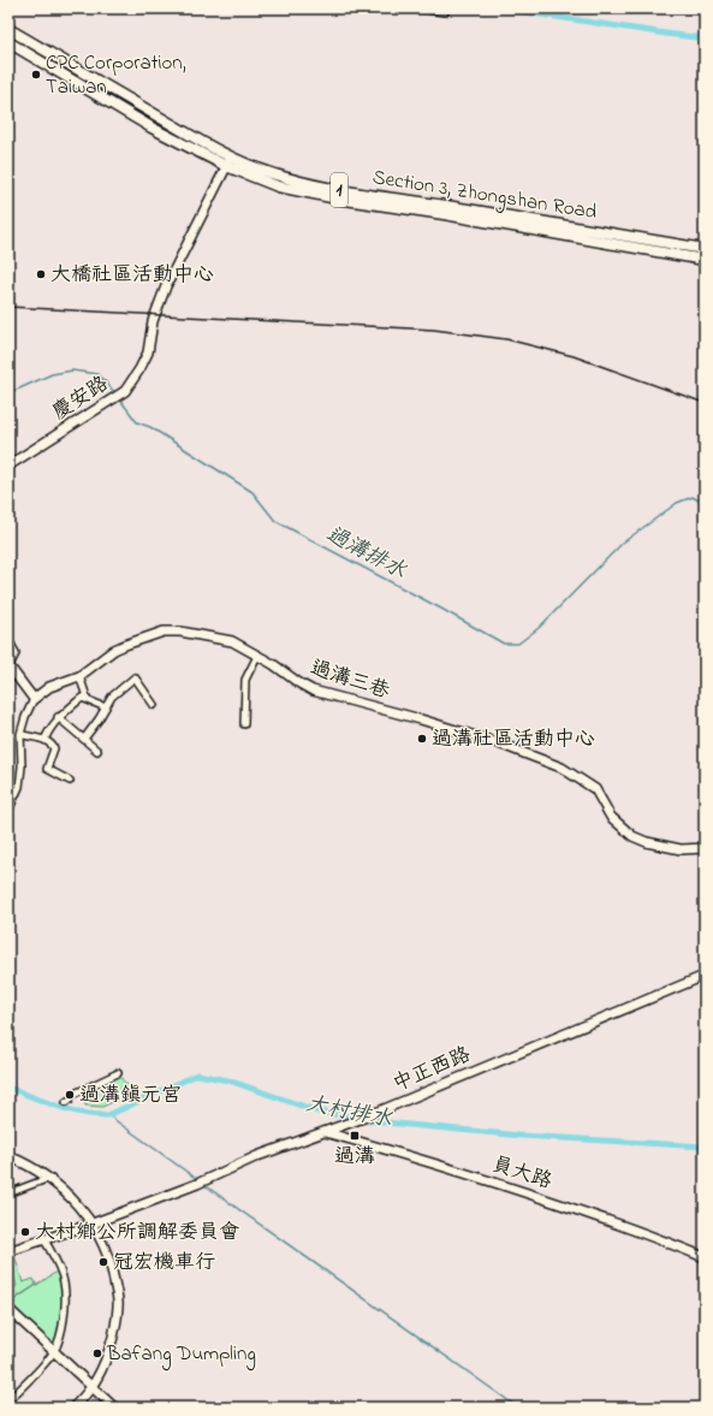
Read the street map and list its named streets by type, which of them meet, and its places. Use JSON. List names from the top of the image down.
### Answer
{
  "streets": {
    "main road": ["1", "Section 3, Zhongshan Road"],
    "street": [
      "慶安路",
      "過溝三巷",
      "中正西路",
      "員大路"
    ]
  },
  "crossings": [
    ["Section 3, Zhongshan Road", "慶安路"],
    ["中正西路", "員大路"]
  ],
  "water": ["過溝排水", "大村排水"],
  "places": {
    "other": [
      "CPC Corporation, Taiwan",
      "大橋社區活動中心",
      "過溝社區活動中心",
      "過溝鎮元宮",
      "大村鄉公所調解委員會",
      "冠宏機車行",
      "Bafang Dumpling"
    ],
    "transit": ["過溝"]
  }
}
